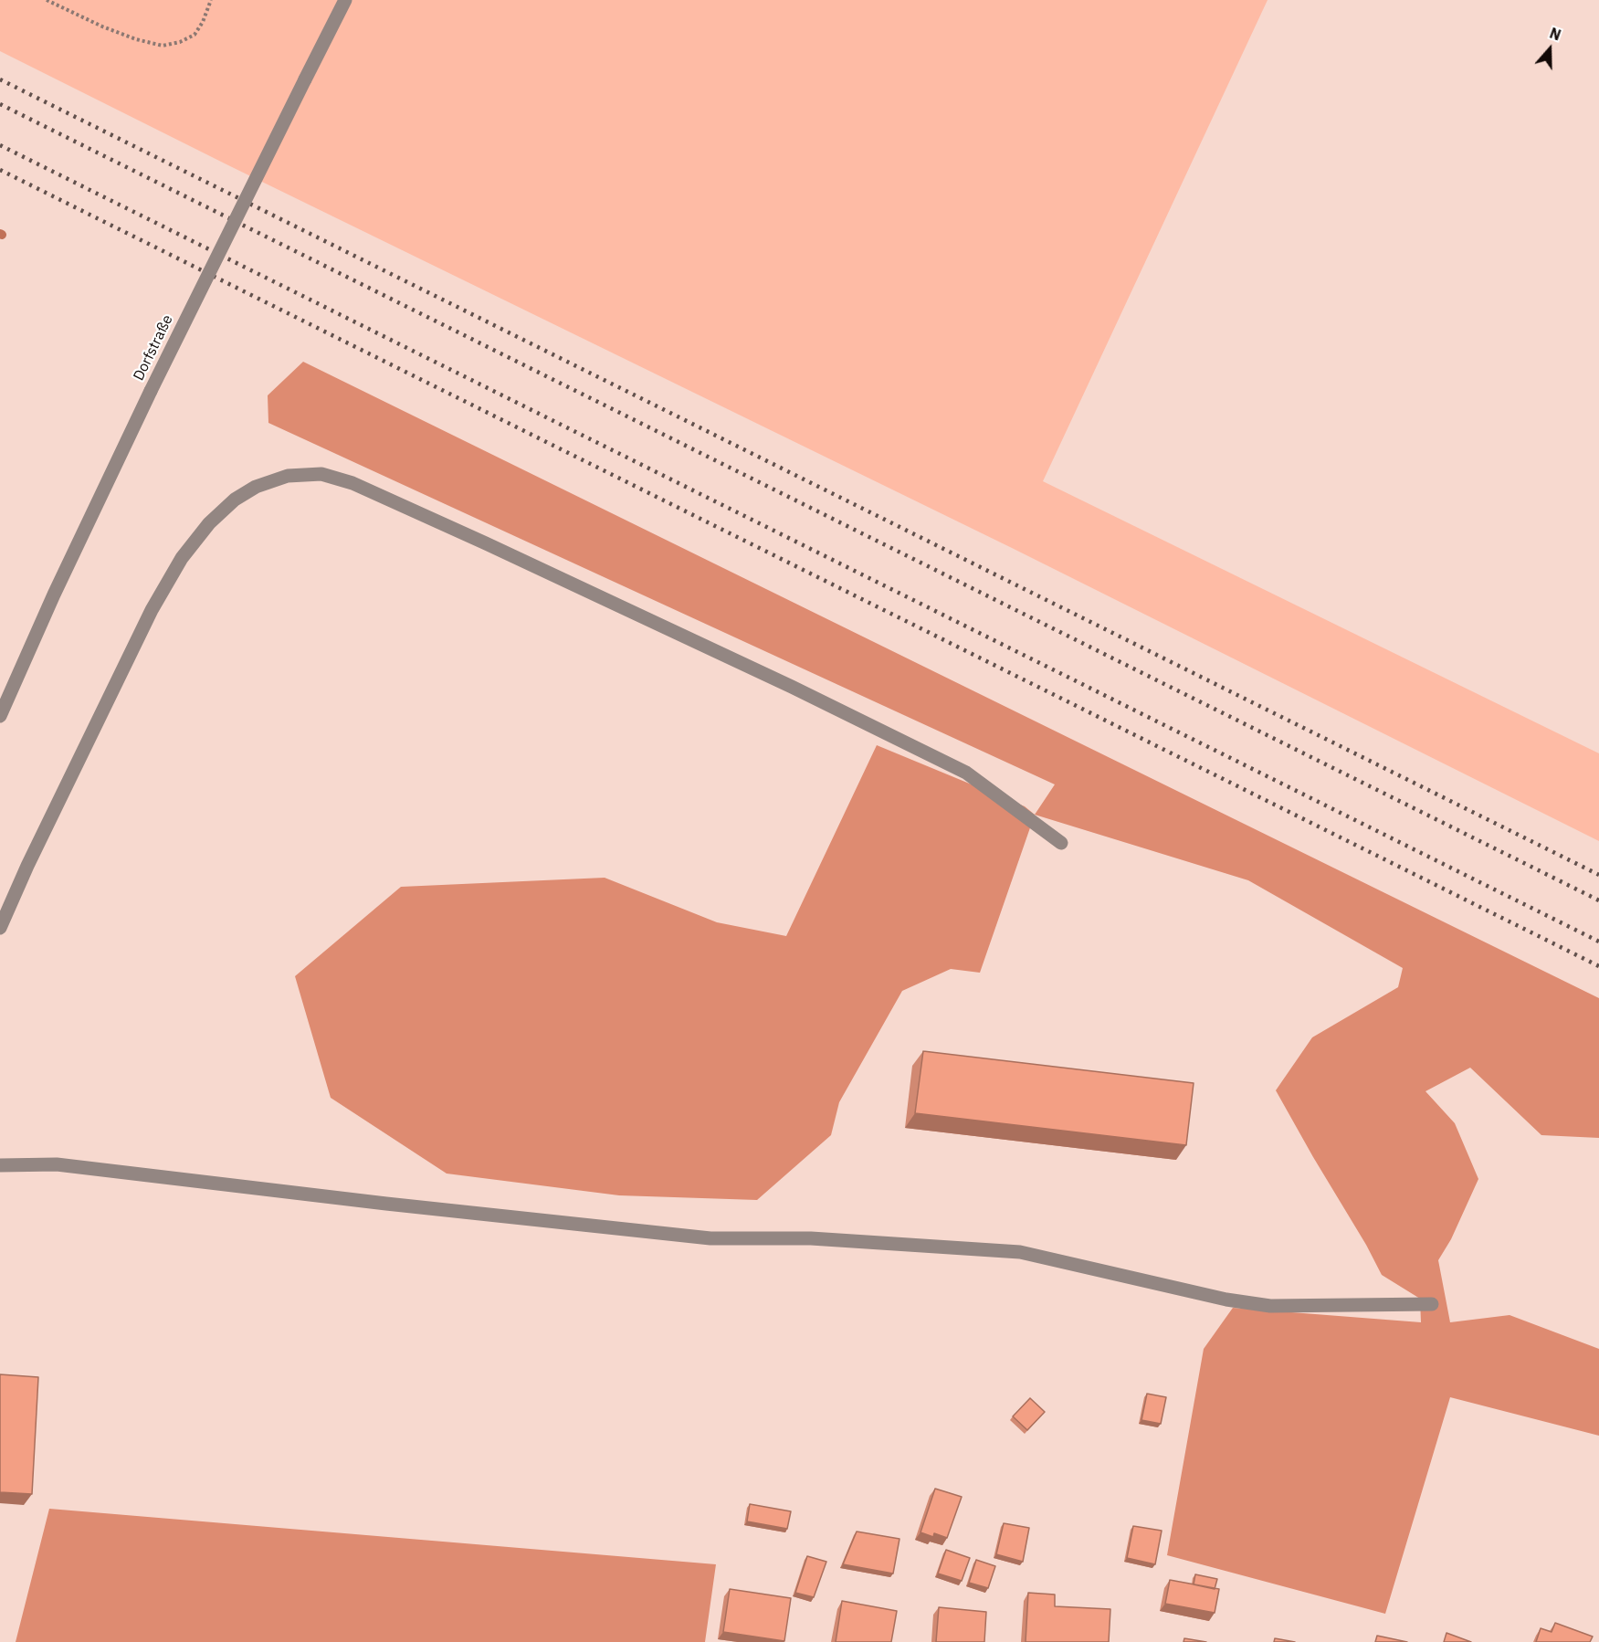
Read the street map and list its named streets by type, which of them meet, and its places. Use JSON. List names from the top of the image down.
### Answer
{
  "streets": {
    "street": ["Dorfstraße"]
  },
  "north": "top"
}
